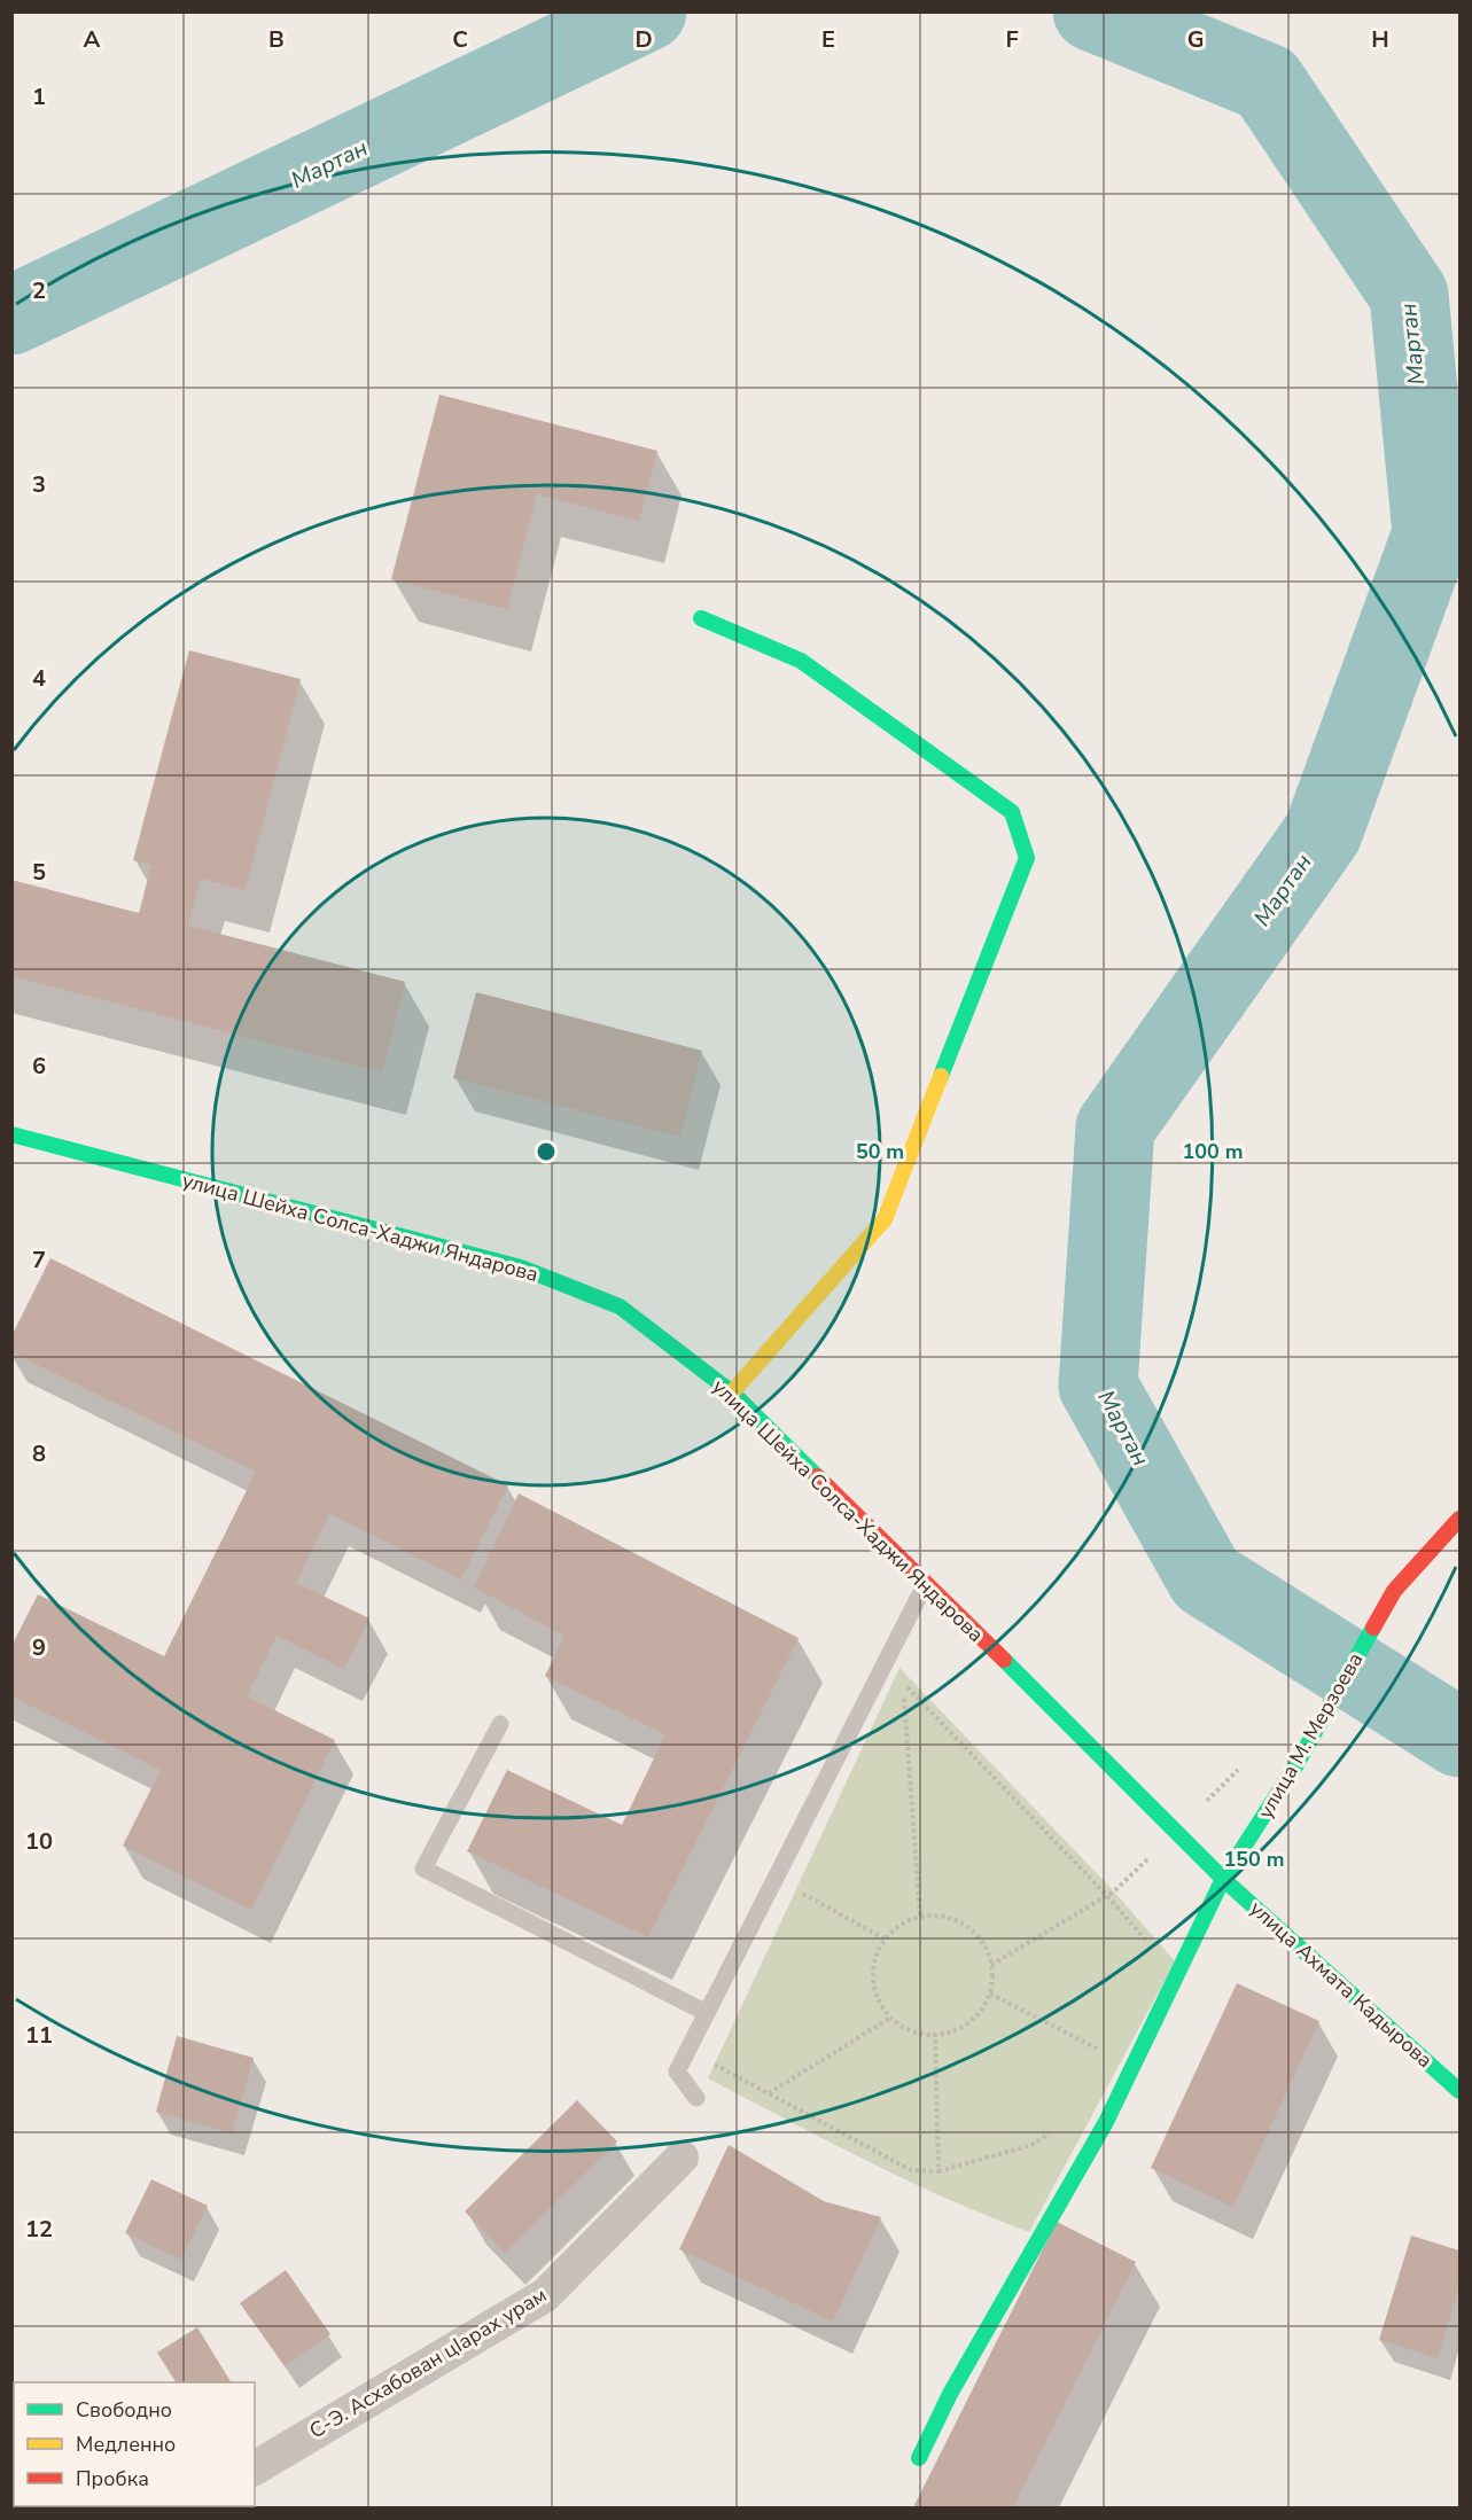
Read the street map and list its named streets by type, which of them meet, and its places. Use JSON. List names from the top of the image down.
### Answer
{
  "streets": {
    "main road": ["улица Шейха Солса-Хаджи Яндарова", "улица М. Мерзоева", "улица Ахмата Кадырова"],
    "street": ["С-Э. Асхабован цIарах урам"]
  },
  "crossings": [
    ["улица Шейха Солса-Хаджи Яндарова", "улица М. Мерзоева"],
    ["улица Шейха Солса-Хаджи Яндарова", "улица Ахмата Кадырова"],
    ["улица М. Мерзоева", "улица Ахмата Кадырова"]
  ],
  "water": ["Мартан"],
  "legend": ["Свободно", "Медленно", "Пробка"],
  "grid": {
    "columns": [
      "A",
      "B",
      "C",
      "D",
      "E",
      "F",
      "G",
      "H"
    ],
    "rows": [
      "1",
      "2",
      "3",
      "4",
      "5",
      "6",
      "7",
      "8",
      "9",
      "10",
      "11",
      "12"
    ]
  },
  "rings": ["50 m", "100 m", "150 m"]
}
